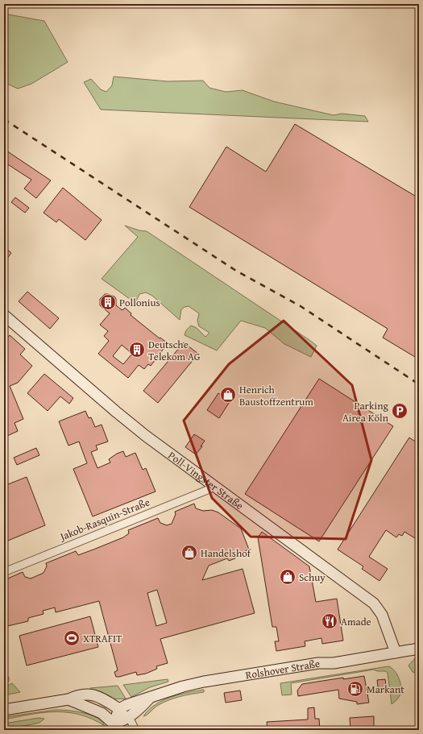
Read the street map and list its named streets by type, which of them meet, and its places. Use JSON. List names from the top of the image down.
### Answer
{
  "streets": {
    "street": ["Poll-Vingster Straße", "Jakob-Rasquin-Straße", "Rolshover Straße"]
  },
  "crossings": [
    ["Poll-Vingster Straße", "Jakob-Rasquin-Straße"],
    ["Poll-Vingster Straße", "Rolshover Straße"]
  ],
  "places": {
    "building": ["Pollonius", "Deutsche Telekom AG"],
    "shop": ["Henrich Baustoffzentrum", "Handelshof", "Schuy"],
    "parking": ["Parking Airea Köln"],
    "restaurant": ["Amade"],
    "sports": ["XTRAFIT"],
    "fuel station": ["Markant"]
  }
}
